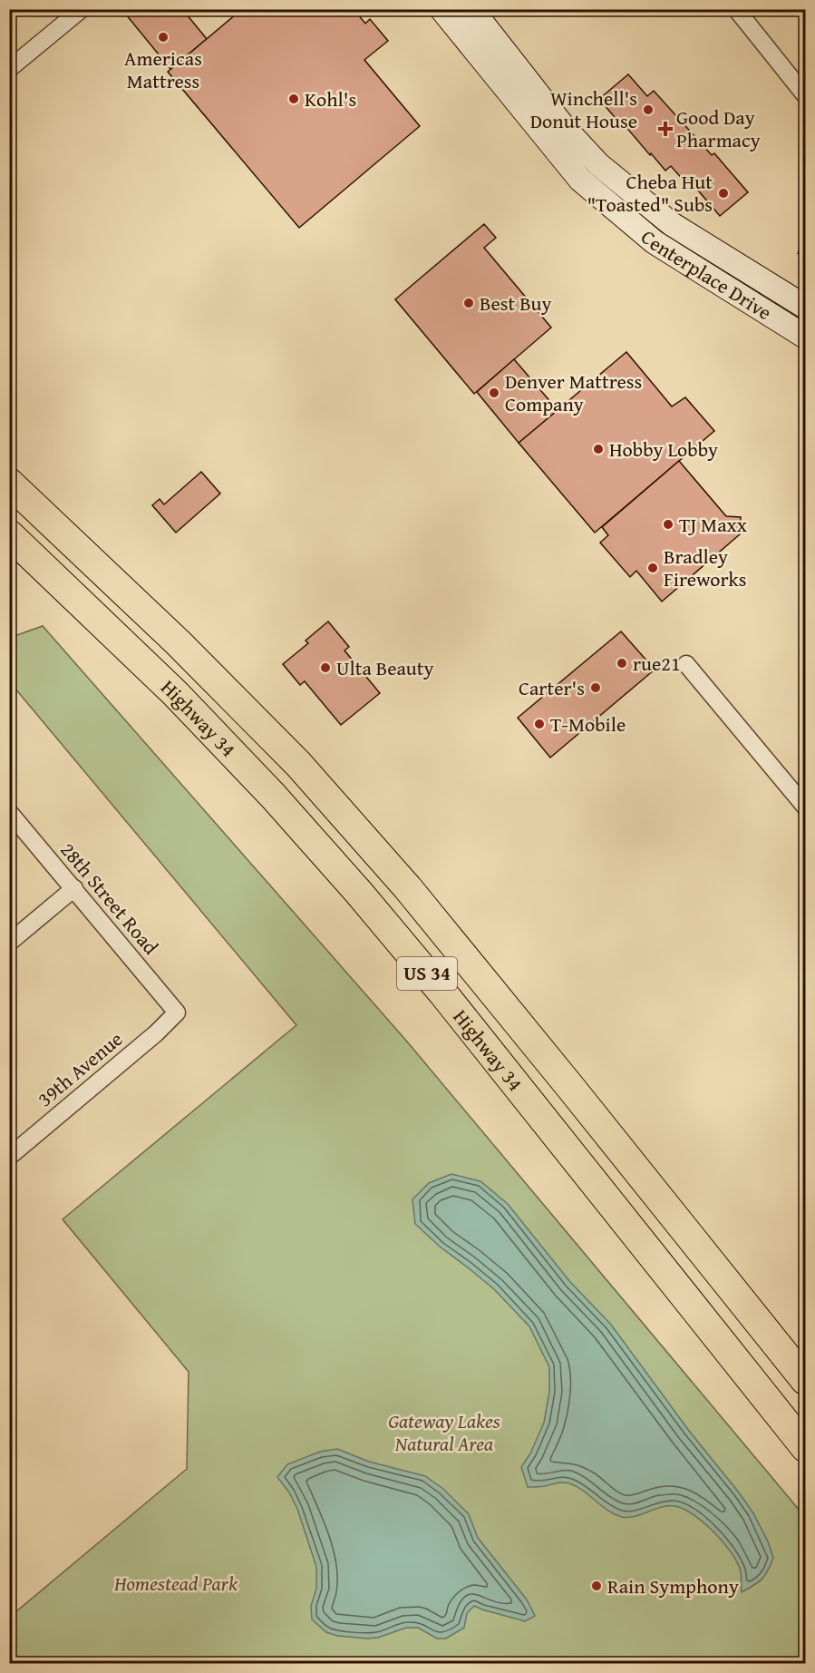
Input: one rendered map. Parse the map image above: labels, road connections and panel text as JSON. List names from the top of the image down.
{
  "streets": {
    "highway": ["Highway 34", "US 34"],
    "street": ["Centerplace Drive", "28th Street Road", "39th Avenue"]
  },
  "crossings": [
    ["28th Street Road", "39th Avenue"]
  ],
  "parks": ["Gateway Lakes Natural Area", "Homestead Park"],
  "places": {
    "other": [
      "Americas Mattress",
      "Kohl's",
      "Winchell's Donut House",
      "Cheba Hut \"Toasted\" Subs",
      "Best Buy",
      "Denver Mattress Company",
      "Hobby Lobby",
      "TJ Maxx",
      "Bradley Fireworks",
      "rue21",
      "Ulta Beauty",
      "Carter's",
      "T-Mobile",
      "Rain Symphony"
    ],
    "health": ["Good Day Pharmacy"]
  }
}
